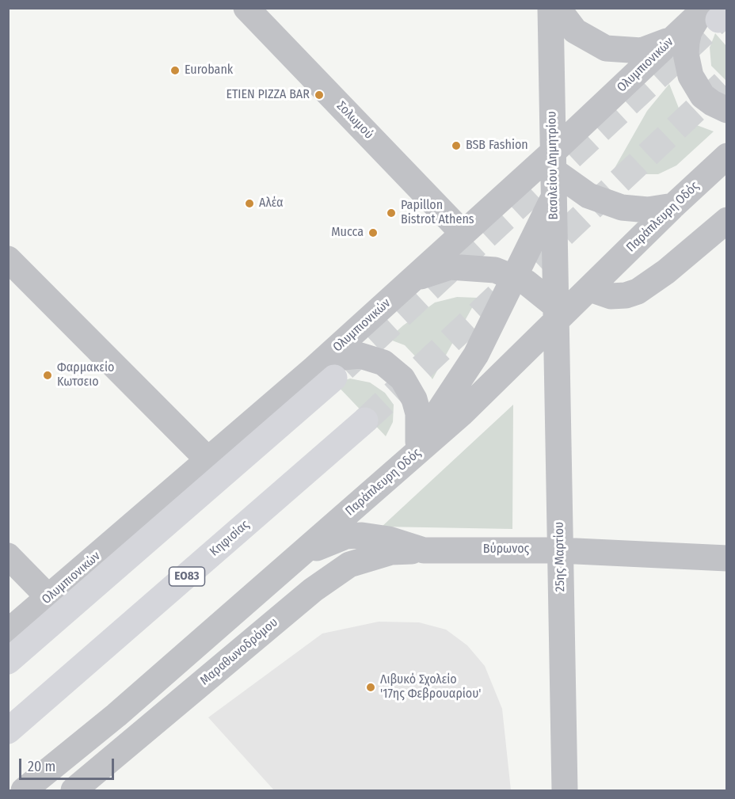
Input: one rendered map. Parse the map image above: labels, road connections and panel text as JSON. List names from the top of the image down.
{
  "streets": {
    "main road": ["Κηφισίας", "ΕΟ83"],
    "street": [
      "Ολυμπιονικών",
      "Σολωμού",
      "Βασιλείου Δημητρίου",
      "Παράπλευρη Οδός",
      "Βύρωνος",
      "25ης Μαρτίου",
      "Μαραθωνοδρόμου"
    ]
  },
  "crossings": [
    ["Ολυμπιονικών", "Σολωμού"],
    ["Ολυμπιονικών", "Βασιλείου Δημητρίου"],
    ["Βασιλείου Δημητρίου", "Παράπλευρη Οδός"],
    ["Βασιλείου Δημητρίου", "25ης Μαρτίου"],
    ["Παράπλευρη Οδός", "Βύρωνος"],
    ["Παράπλευρη Οδός", "25ης Μαρτίου"],
    ["Βύρωνος", "25ης Μαρτίου"],
    ["Βύρωνος", "Μαραθωνοδρόμου"]
  ],
  "places": [
    "Eurobank",
    "ETIEN PIZZA BAR",
    "BSB Fashion",
    "Αλέα",
    "Papillon Bistrot Athens",
    "Mucca",
    "Φαρμακείο Κωτσειο",
    "Λιβυκό Σχολείο '17ης Φεβρουαρίου'"
  ],
  "scale_bar": "20 m"
}
